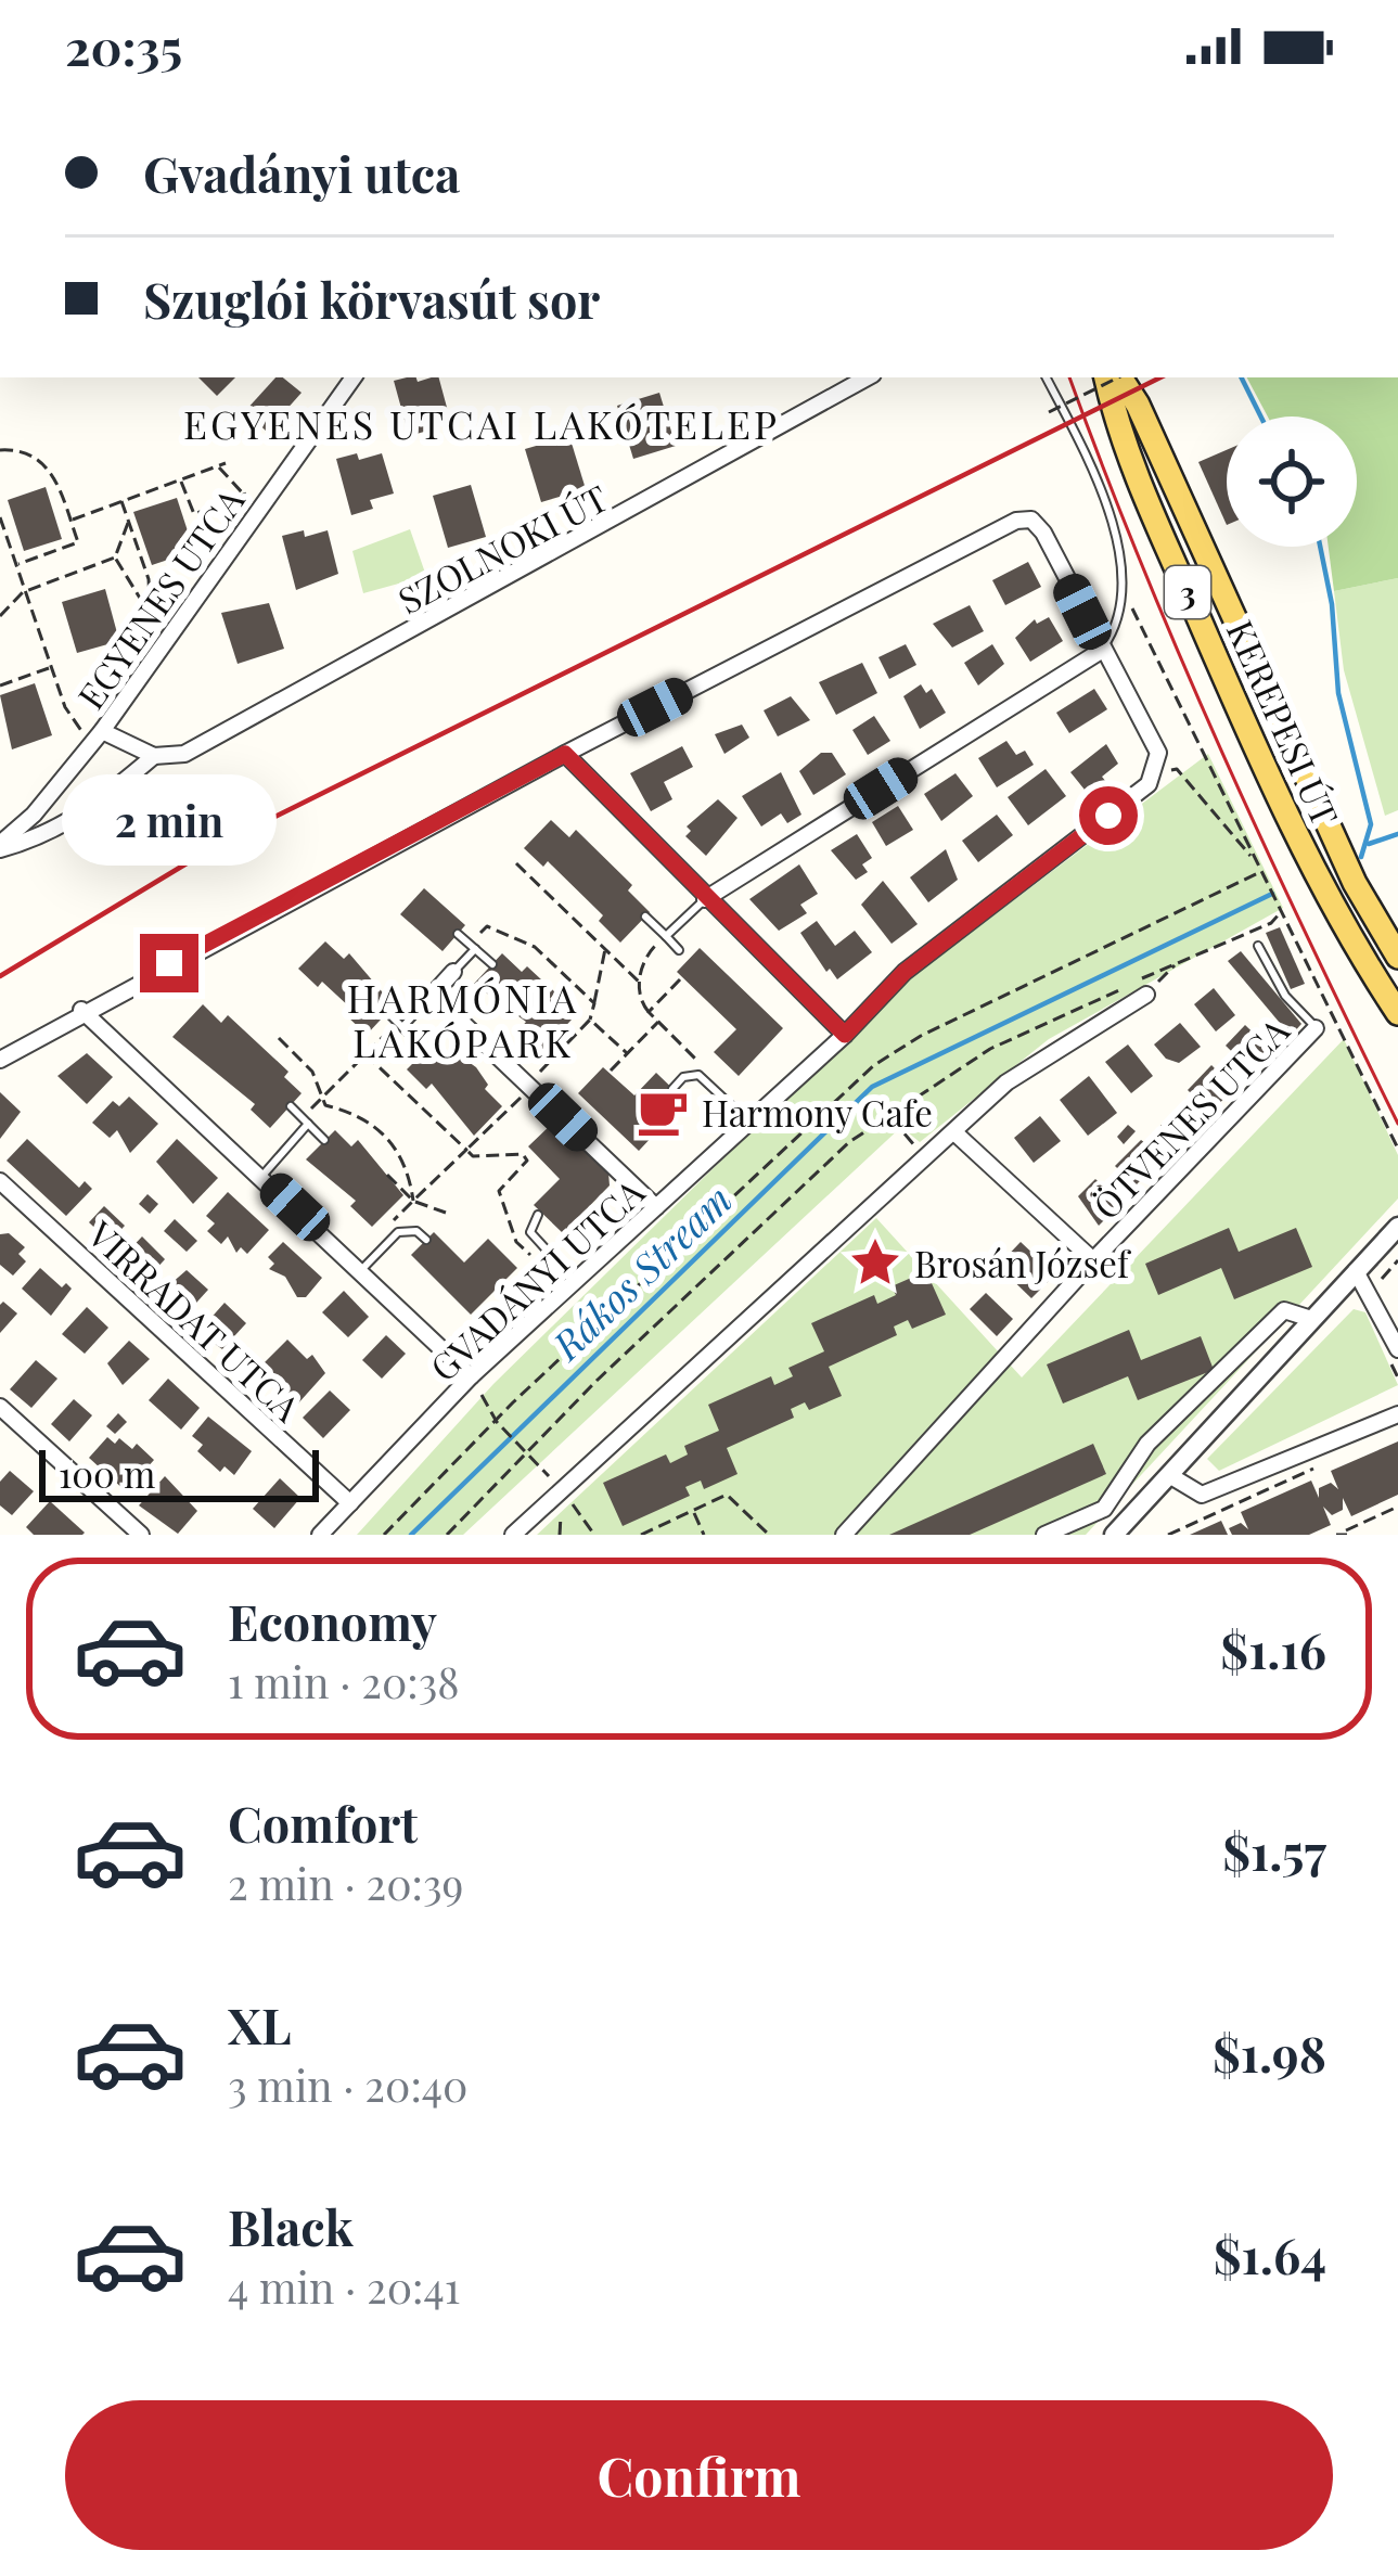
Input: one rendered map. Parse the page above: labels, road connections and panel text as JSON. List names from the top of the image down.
{
  "streets": {
    "main road": ["3", "KEREPESI ÚT"],
    "street": [
      "SZOLNOKI ÚT",
      "EGYENES UTCA",
      "ÖTVENES UTCA",
      "GVADÁNYI UTCA",
      "VIRRADAT UTCA"
    ]
  },
  "crossings": [
    ["SZOLNOKI ÚT", "EGYENES UTCA"],
    ["GVADÁNYI UTCA", "VIRRADAT UTCA"]
  ],
  "districts": ["EGYENES UTCAI LAKÓTELEP", "HARMÓNIA LAKÓPARK"],
  "water": ["Rákos Stream"],
  "places": {
    "cafe": ["Harmony Cafe"],
    "place": ["Brosán József"]
  },
  "scale_bar": "100 m",
  "page": {
    "status": "20:35",
    "banner": ["Gvadányi utca", "Szuglói körvasút sor"],
    "bubble": "2 min",
    "scale": "100 m",
    "list": [
      {
        "name": "Economy",
        "note": "1 min · 20:38",
        "value": "$1.16"
      },
      {
        "name": "Comfort",
        "note": "2 min · 20:39",
        "value": "$1.57"
      },
      {
        "name": "XL",
        "note": "3 min · 20:40",
        "value": "$1.98"
      },
      {
        "name": "Black",
        "note": "4 min · 20:41",
        "value": "$1.64"
      }
    ],
    "buttons": "Confirm"
  }
}
